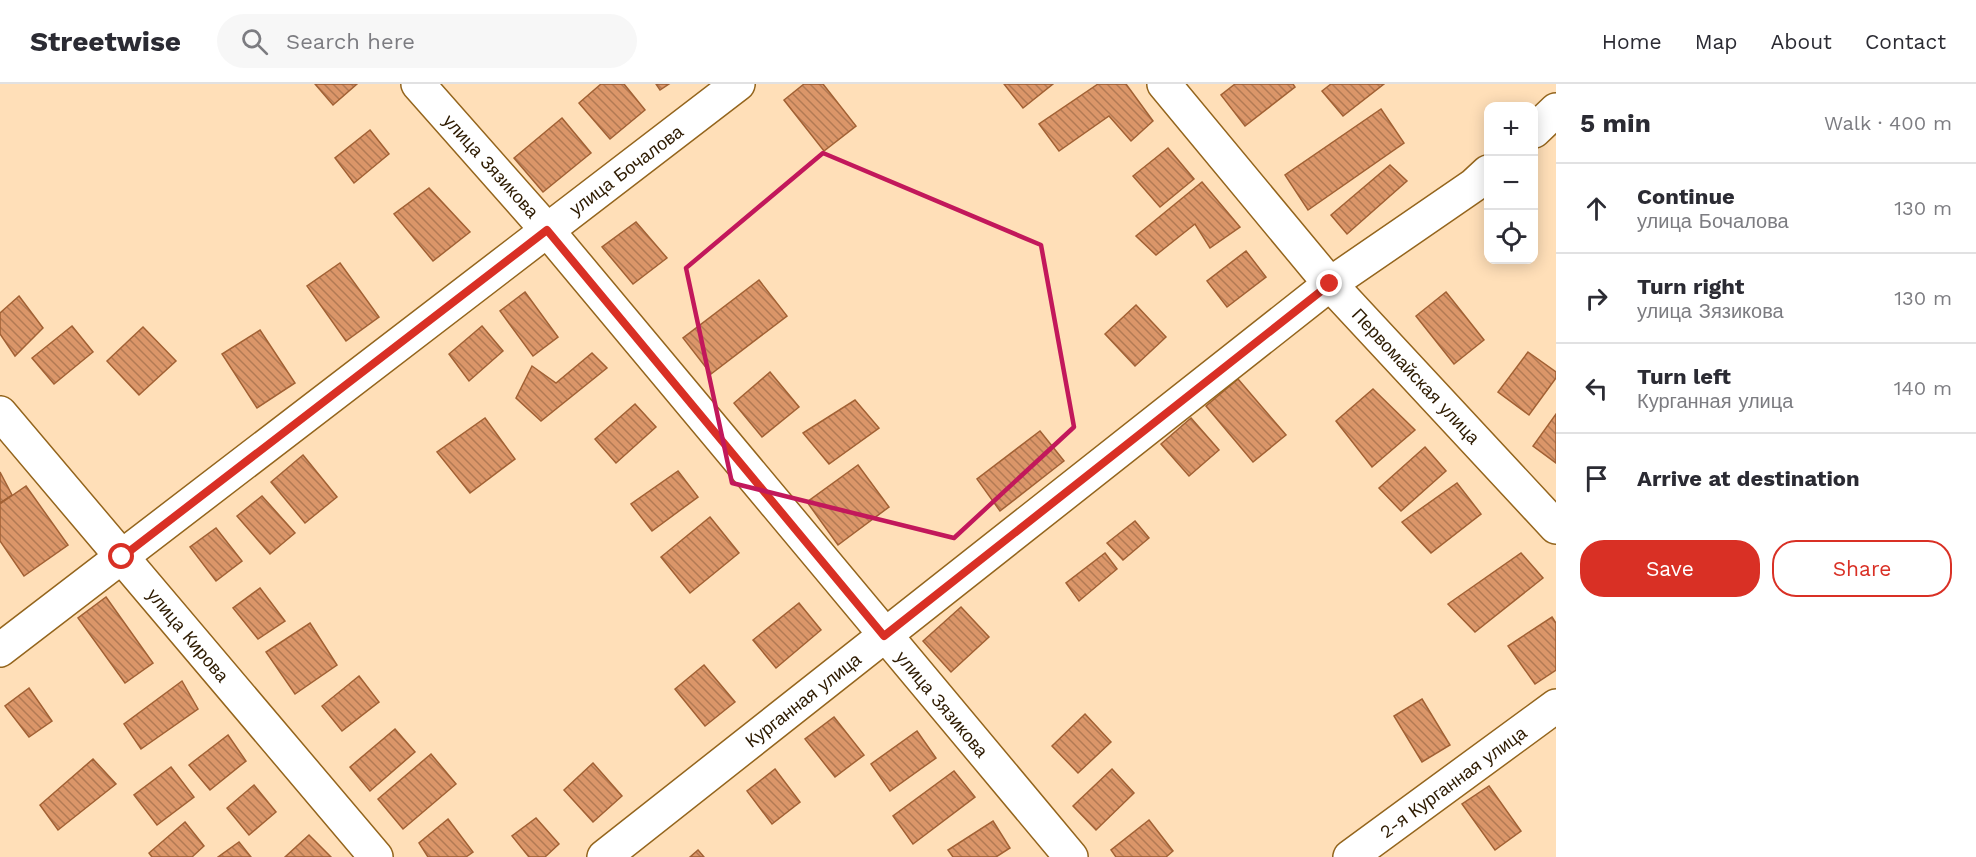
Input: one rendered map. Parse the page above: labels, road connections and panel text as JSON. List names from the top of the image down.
{
  "streets": {
    "street": [
      "улица Зязикова",
      "улица Бочалова",
      "Первомайская улица",
      "улица Кирова",
      "Курганная улица",
      "2-я Курганная улица"
    ]
  },
  "crossings": [
    ["улица Зязикова", "улица Бочалова"],
    ["улица Зязикова", "Курганная улица"],
    ["улица Бочалова", "улица Кирова"],
    ["Первомайская улица", "Курганная улица"]
  ],
  "page": {
    "header": "Streetwise",
    "search": "Search here",
    "nav": [
      "Home",
      "Map",
      "About",
      "Contact"
    ],
    "heading": ["5 min", "Walk · 400 m"],
    "map_buttons": ["+", "−"],
    "list": [
      ["Continue", "улица Бочалова", "130 m"],
      ["Turn right", "улица Зязикова", "130 m"],
      ["Turn left", "Курганная улица", "140 m"],
      "Arrive at destination"
    ],
    "buttons": ["Save", "Share"]
  }
}
